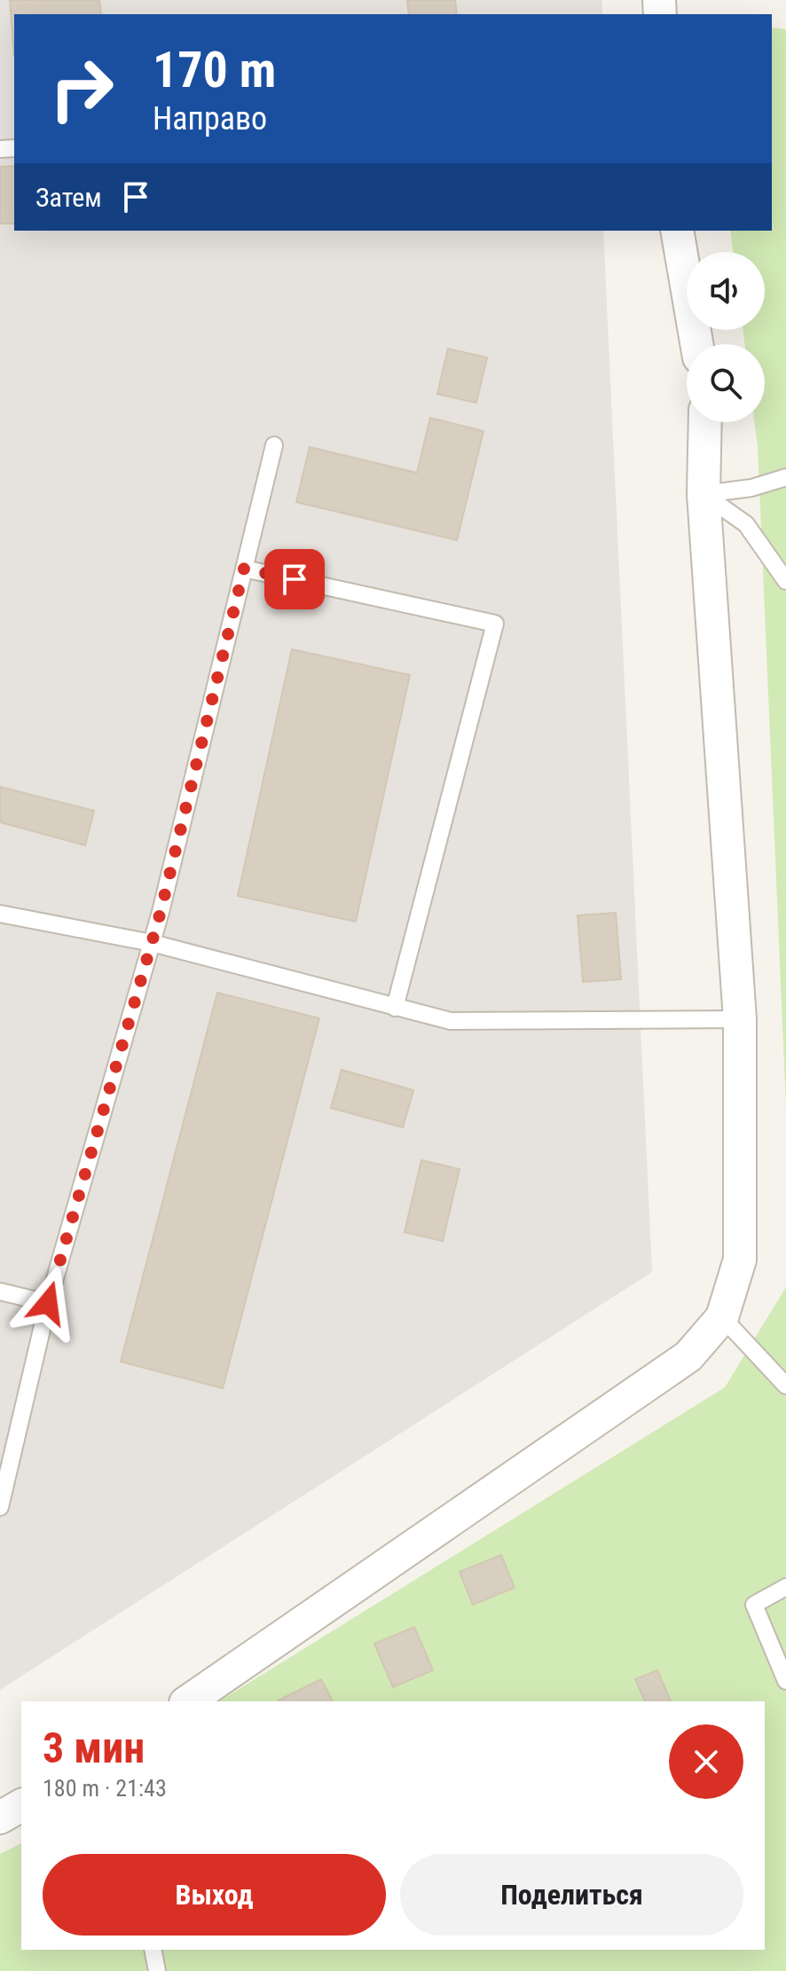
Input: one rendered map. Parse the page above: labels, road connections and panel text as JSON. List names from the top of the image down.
{
  "page": {
    "turn": ["170 m", "Направо"],
    "then": "Затем",
    "heading": ["3 мин", "180 m · 21:43"],
    "buttons": ["Выход", "Поделиться"]
  }
}
